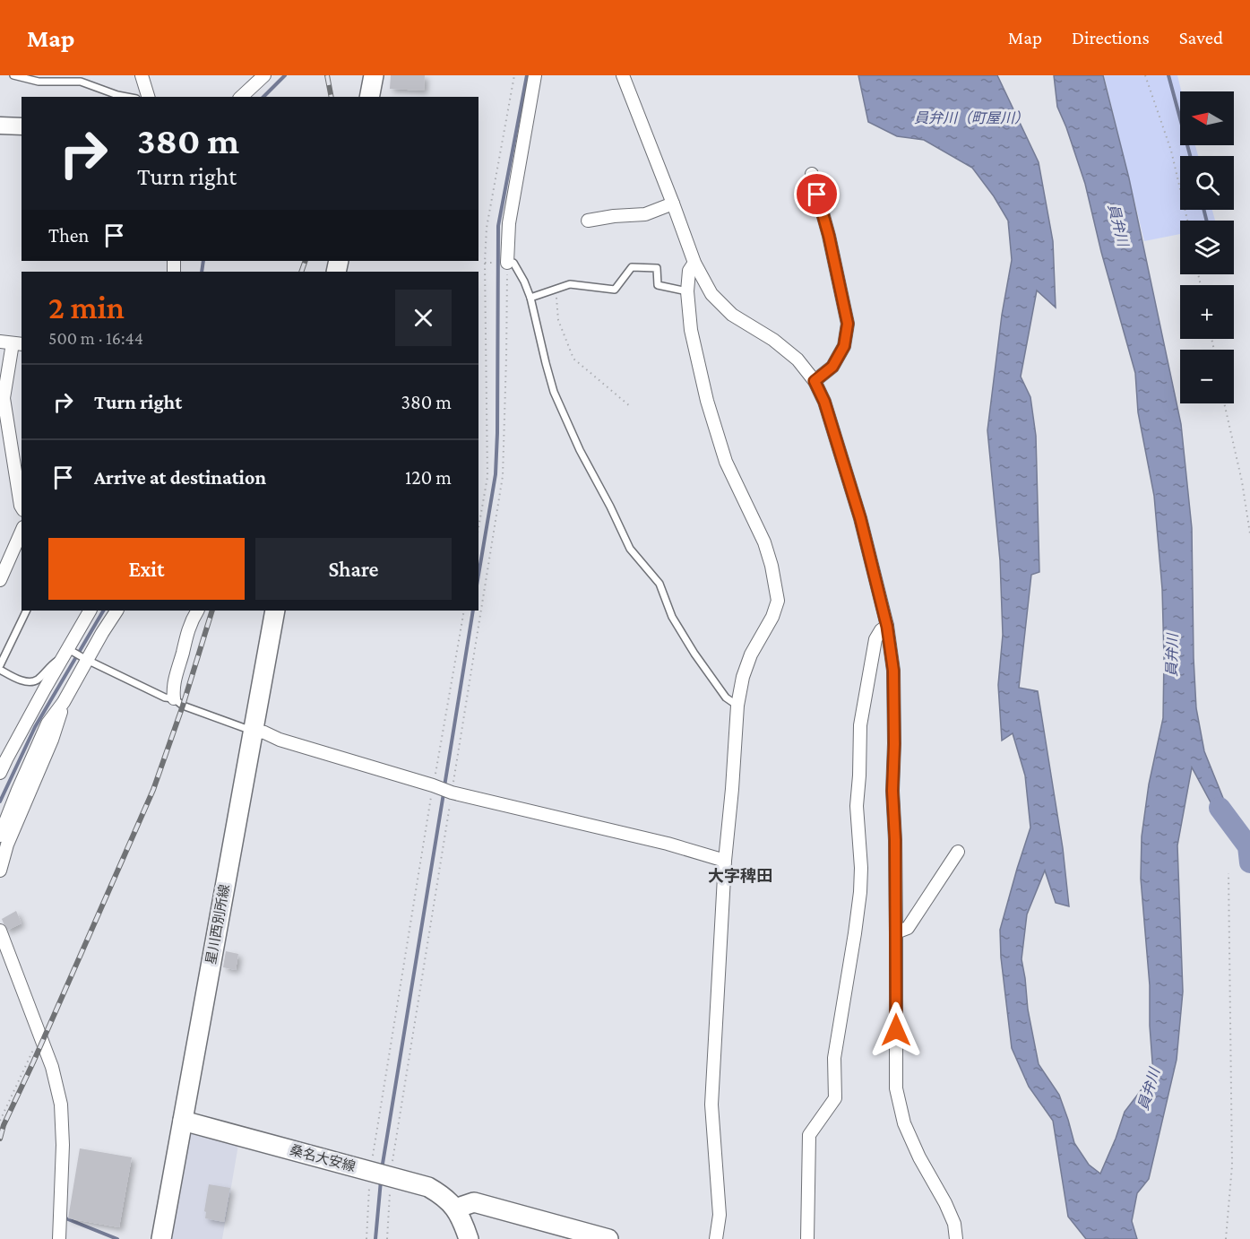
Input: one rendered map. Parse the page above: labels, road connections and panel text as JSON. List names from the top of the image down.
{
  "streets": {
    "main road": ["星川西別所線", "桑名大安線"]
  },
  "crossings": [
    ["星川西別所線", "桑名大安線"]
  ],
  "districts": ["大字稗田"],
  "water": ["員弁川（町屋川）", "員弁川"],
  "north": "left",
  "page": {
    "header": "Map",
    "nav": ["Map", "Directions", "Saved"],
    "map_buttons": ["+", "−"],
    "turn": ["380 m", "Turn right"],
    "then": "Then",
    "heading": ["2 min", "500 m · 16:44"],
    "list": [
      {
        "name": "Turn right",
        "value": "380 m"
      },
      {
        "name": "Arrive at destination",
        "value": "120 m"
      }
    ],
    "buttons": ["Exit", "Share"]
  }
}
